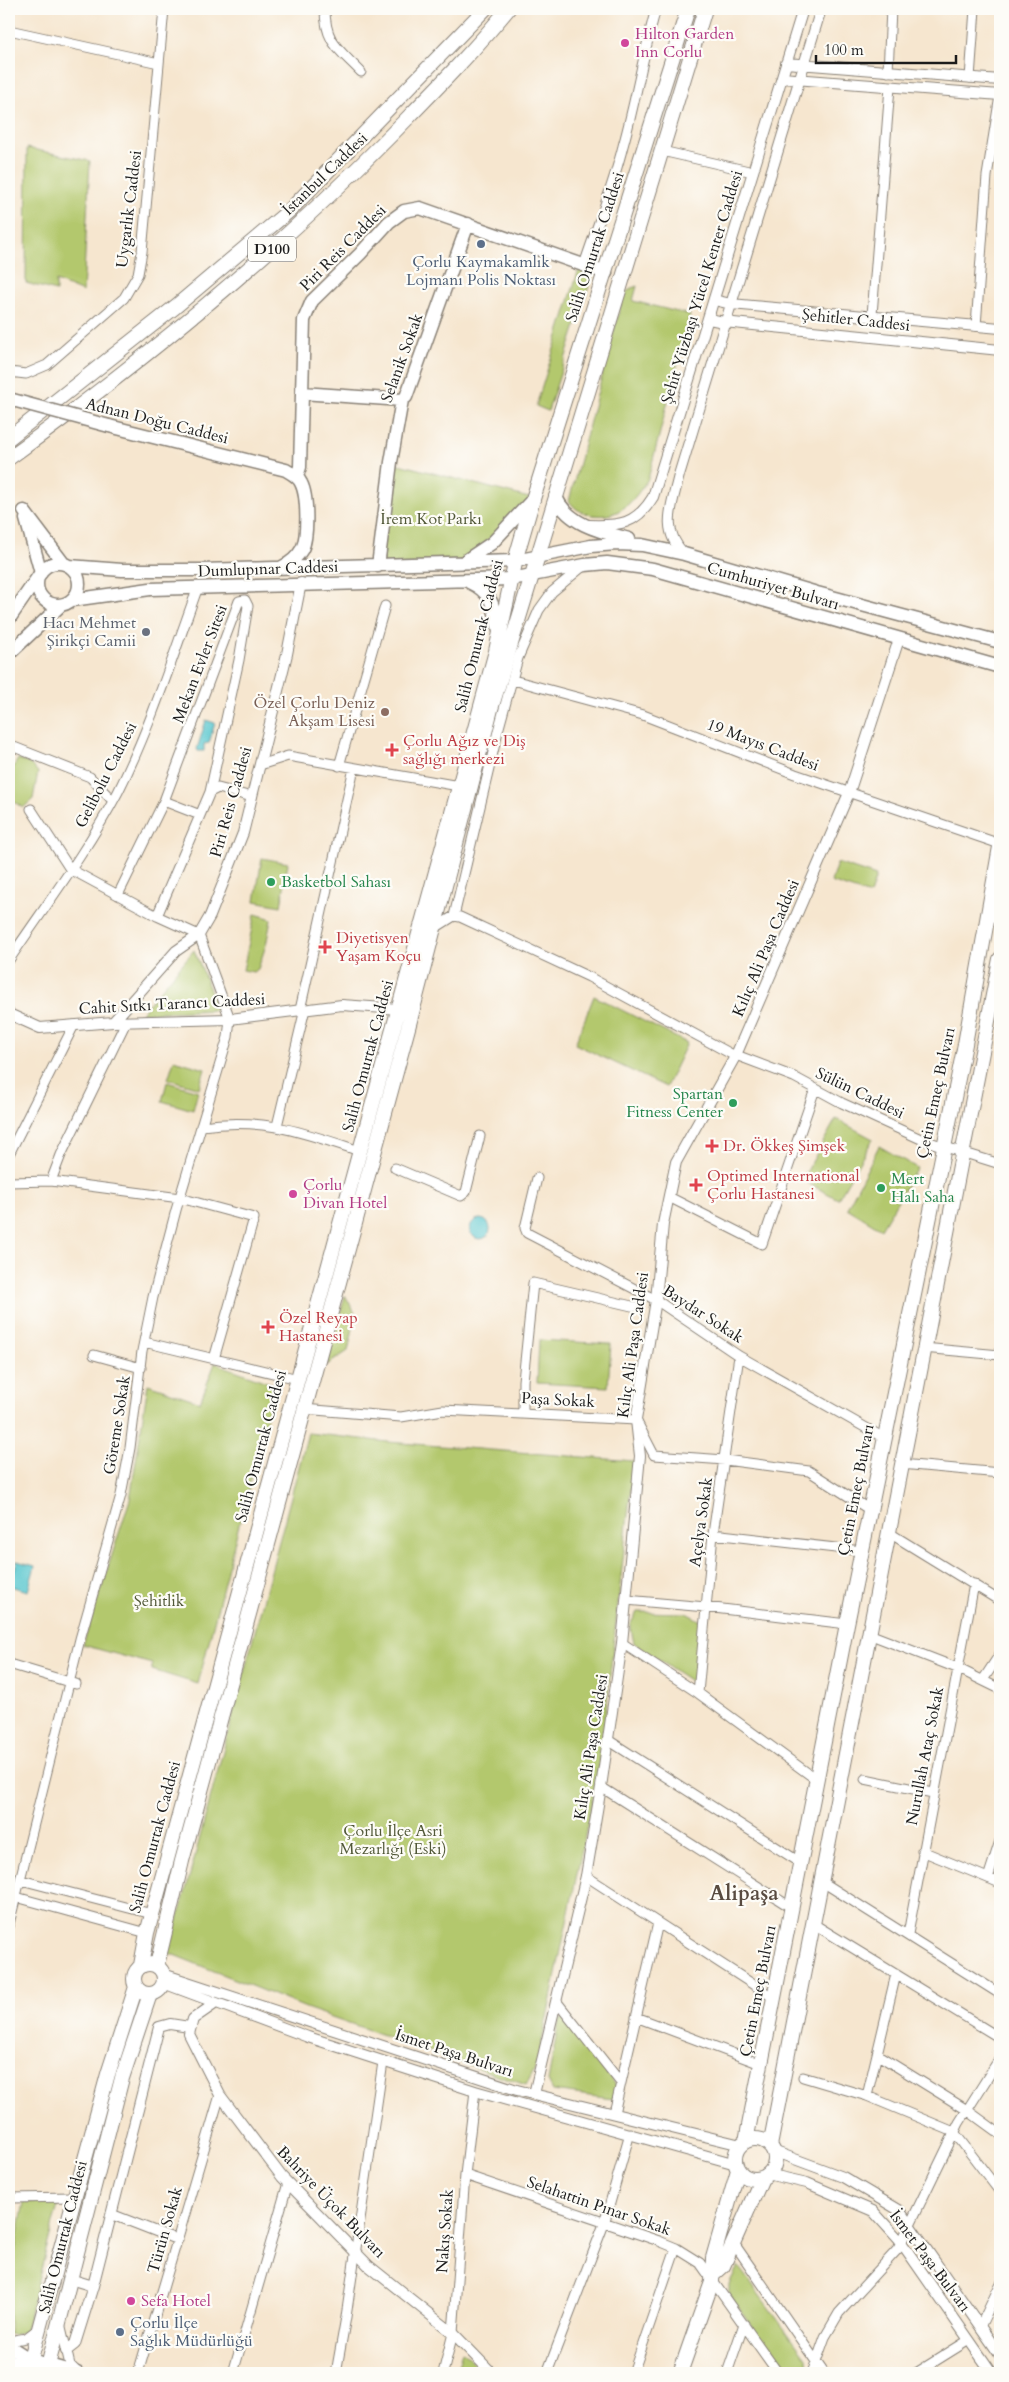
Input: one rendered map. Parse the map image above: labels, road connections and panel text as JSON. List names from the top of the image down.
{
  "streets": {
    "main road": [
      "İstanbul Caddesi",
      "Salih Omurtak Caddesi",
      "Piri Reis Caddesi",
      "D100",
      "Selanik Sokak",
      "Adnan Doğu Caddesi",
      "Dumlupınar Caddesi",
      "Cumhuriyet Bulvarı",
      "Çetin Emeç Bulvarı"
    ],
    "street": [
      "Uygarlık Caddesi",
      "Şehit Yüzbaşı Yücel Kenter Caddesi",
      "Şehitler Caddesi",
      "Mekan Evler Sitesi",
      "19 Mayıs Caddesi",
      "Gelibolu Caddesi",
      "Kılıç Ali Paşa Caddesi",
      "Cahit Sıtkı Tarancı Caddesi",
      "Sülün Caddesi",
      "Baydar Sokak",
      "Paşa Sokak",
      "Göreme Sokak",
      "Açelya Sokak",
      "Nurullah Ataç Sokak",
      "İsmet Paşa Bulvarı",
      "Bahriye Üçok Bulvarı",
      "Selahattin Pınar Sokak",
      "Türün Sokak",
      "Nakış Sokak"
    ]
  },
  "crossings": [
    ["Salih Omurtak Caddesi", "Piri Reis Caddesi"],
    ["Salih Omurtak Caddesi", "Dumlupınar Caddesi"],
    ["Salih Omurtak Caddesi", "Cumhuriyet Bulvarı"],
    ["Salih Omurtak Caddesi", "Cahit Sıtkı Tarancı Caddesi"],
    ["Salih Omurtak Caddesi", "Paşa Sokak"],
    ["Salih Omurtak Caddesi", "İsmet Paşa Bulvarı"],
    ["Piri Reis Caddesi", "Selanik Sokak"],
    ["Piri Reis Caddesi", "Adnan Doğu Caddesi"],
    ["Piri Reis Caddesi", "Dumlupınar Caddesi"],
    ["Piri Reis Caddesi", "Cahit Sıtkı Tarancı Caddesi"],
    ["Piri Reis Caddesi", "Göreme Sokak"],
    ["Şehit Yüzbaşı Yücel Kenter Caddesi", "Şehitler Caddesi"],
    ["Şehit Yüzbaşı Yücel Kenter Caddesi", "Cumhuriyet Bulvarı"],
    ["Selanik Sokak", "Dumlupınar Caddesi"],
    ["Dumlupınar Caddesi", "Gelibolu Caddesi"],
    ["Cumhuriyet Bulvarı", "Kılıç Ali Paşa Caddesi"],
    ["19 Mayıs Caddesi", "Kılıç Ali Paşa Caddesi"],
    ["19 Mayıs Caddesi", "Çetin Emeç Bulvarı"],
    ["Kılıç Ali Paşa Caddesi", "Sülün Caddesi"],
    ["Kılıç Ali Paşa Caddesi", "Baydar Sokak"],
    ["Kılıç Ali Paşa Caddesi", "Paşa Sokak"],
    ["Kılıç Ali Paşa Caddesi", "İsmet Paşa Bulvarı"],
    ["Cahit Sıtkı Tarancı Caddesi", "Göreme Sokak"],
    ["Sülün Caddesi", "Çetin Emeç Bulvarı"],
    ["Çetin Emeç Bulvarı", "Baydar Sokak"],
    ["Çetin Emeç Bulvarı", "İsmet Paşa Bulvarı"],
    ["Baydar Sokak", "Açelya Sokak"],
    ["İsmet Paşa Bulvarı", "Nakış Sokak"],
    ["Bahriye Üçok Bulvarı", "Türün Sokak"],
    ["Bahriye Üçok Bulvarı", "Nakış Sokak"],
    ["Selahattin Pınar Sokak", "Nakış Sokak"]
  ],
  "districts": ["Alipaşa"],
  "parks": ["İrem Kot Parkı", "Şehitlik", "Çorlu İlçe Asri Mezarlığı (Eski)"],
  "places": {
    "other": [
      "Hilton Garden Inn Corlu",
      "Çorlu Kaymakamlık Lojmanı Polis Noktası",
      "Hacı Mehmet Şirikçi Camii",
      "Özel Çorlu Deniz Akşam Lisesi",
      "Basketbol Sahası",
      "Spartan Fitness Center",
      "Mert Halı Saha",
      "Çorlu Divan Hotel",
      "Sefa Hotel",
      "Çorlu İlçe Sağlık Müdürlüğü"
    ],
    "health": [
      "Çorlu Ağız ve Diş sağlığı merkezi",
      "Diyetisyen Yaşam Koçu",
      "Dr. Ökkeş Şimşek",
      "Optimed International Çorlu Hastanesi",
      "Özel Reyap Hastanesi"
    ]
  },
  "scale_bar": "100 m"
}
